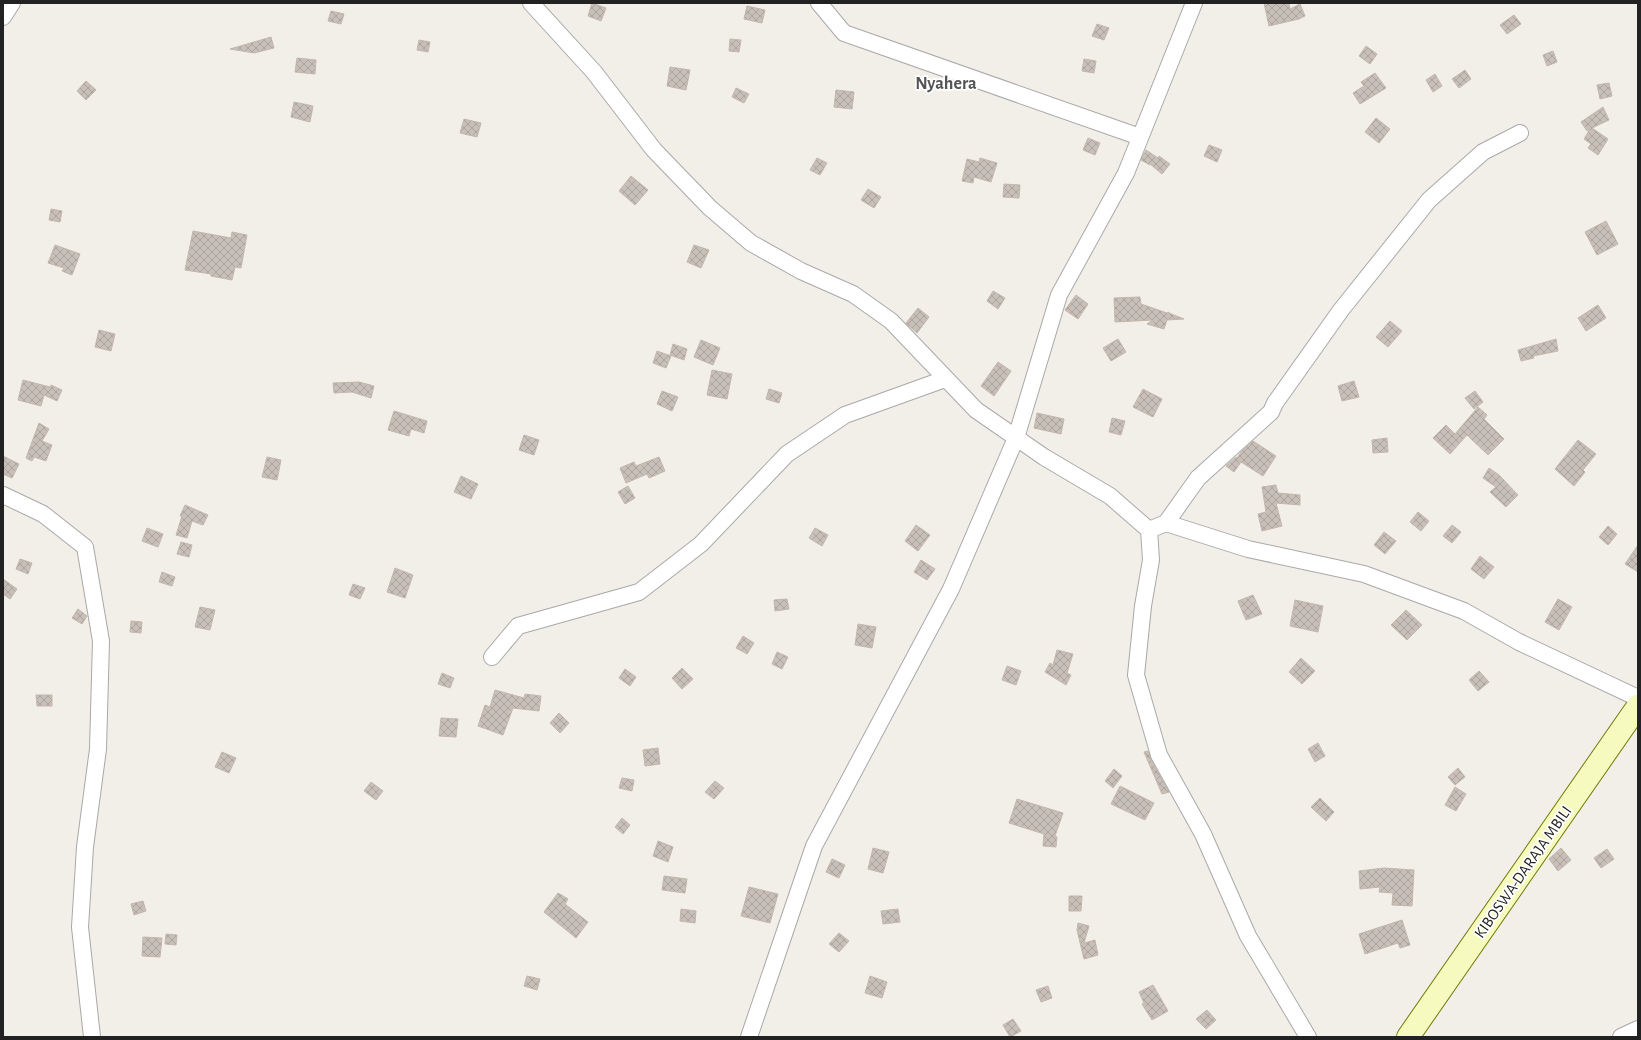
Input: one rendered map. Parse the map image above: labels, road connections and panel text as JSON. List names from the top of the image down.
{
  "streets": {
    "main road": ["KIBOSWA-DARAJA MBILI"]
  },
  "districts": ["Nyahera"]
}
